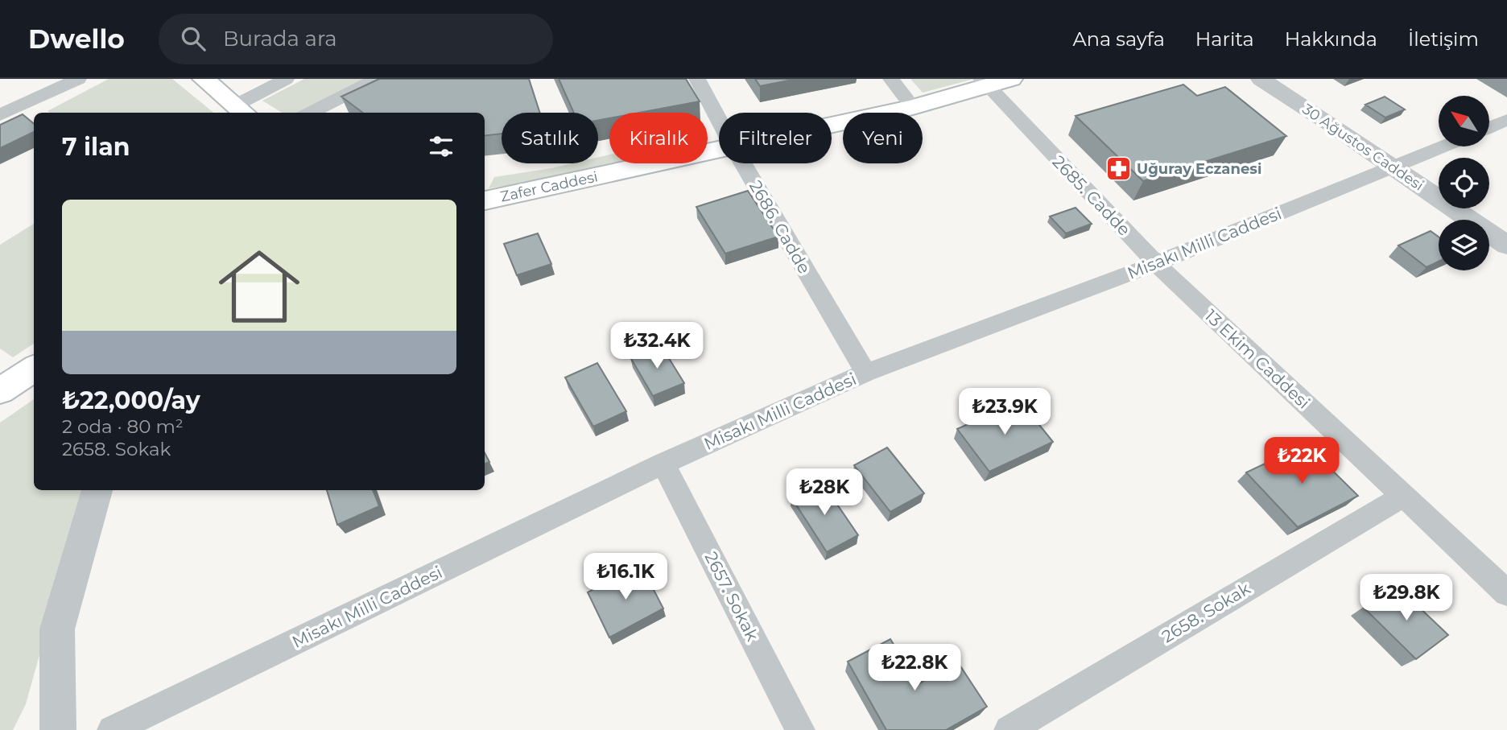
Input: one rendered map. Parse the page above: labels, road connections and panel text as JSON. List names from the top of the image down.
{
  "streets": {
    "main road": ["Zafer Caddesi"],
    "street": [
      "30 Ağustos Caddesi",
      "2685. Cadde",
      "2686. Cadde",
      "Misakı Milli Caddesi",
      "13 Ekim Caddesi",
      "2657. Sokak",
      "2658. Sokak"
    ]
  },
  "crossings": [
    ["30 Ağustos Caddesi", "Misakı Milli Caddesi"],
    ["Zafer Caddesi", "2685. Cadde"],
    ["2685. Cadde", "Misakı Milli Caddesi"],
    ["2685. Cadde", "13 Ekim Caddesi"],
    ["2686. Cadde", "Misakı Milli Caddesi"],
    ["Misakı Milli Caddesi", "13 Ekim Caddesi"],
    ["Misakı Milli Caddesi", "2657. Sokak"],
    ["13 Ekim Caddesi", "2658. Sokak"]
  ],
  "places": {
    "pharmacy": ["Uğuray Eczanesi"]
  },
  "north": "top left",
  "page": {
    "header": "Dwello",
    "search": "Burada ara",
    "nav": [
      "Ana sayfa",
      "Harita",
      "Hakkında",
      "İletişim"
    ],
    "chip": [
      "Satılık",
      "Kiralık",
      "Filtreler",
      "Yeni"
    ],
    "heading": "7 ilan",
    "list": [
      {
        "name": "₺22,000/ay",
        "note": "2 oda · 80 m² · 2658. Sokak"
      }
    ],
    "price": [
      "₺32.4K",
      "₺23.9K",
      "₺22K",
      "₺28K",
      "₺16.1K",
      "₺29.8K",
      "₺22.8K"
    ]
  }
}
